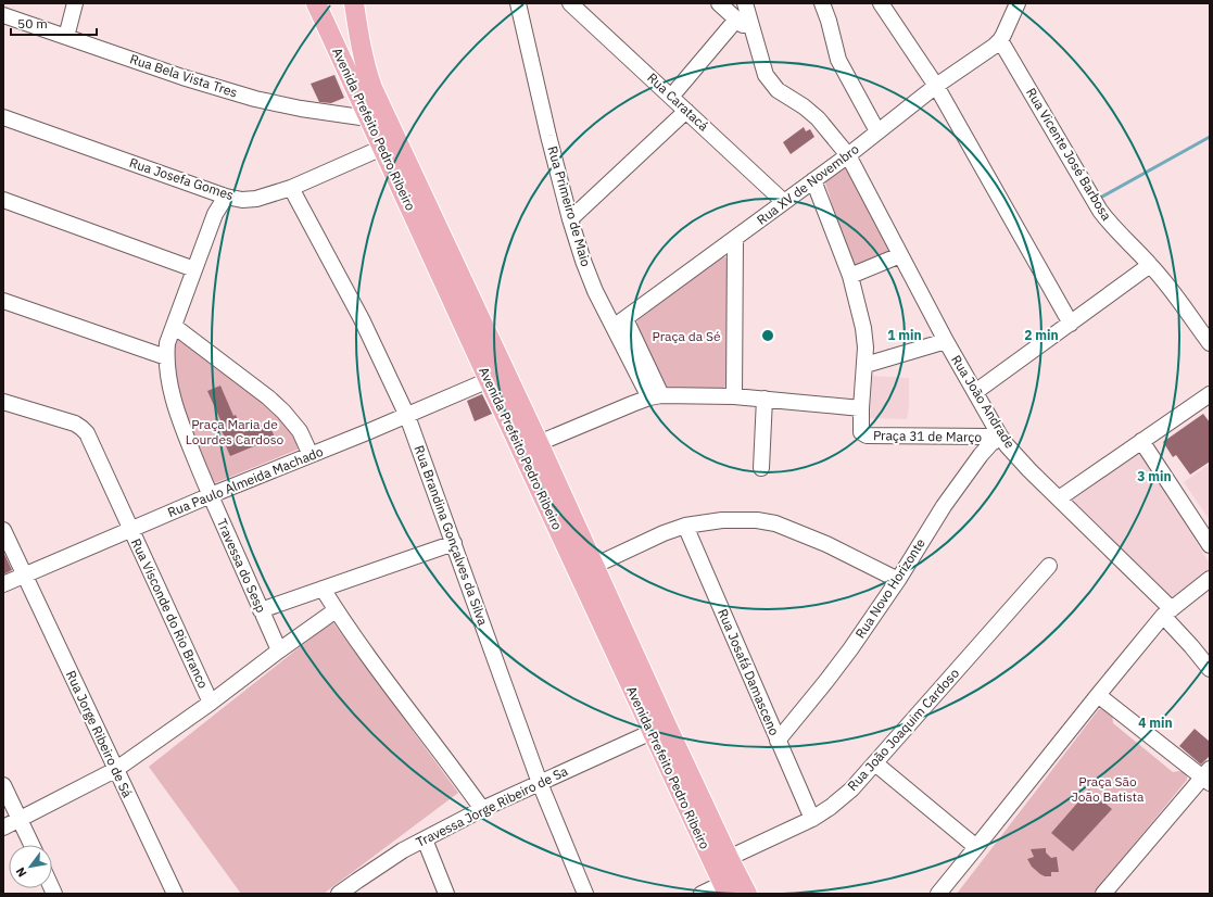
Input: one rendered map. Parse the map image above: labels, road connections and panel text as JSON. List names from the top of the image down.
{
  "streets": {
    "main road": ["Avenida Prefeito Pedro Ribeiro"],
    "street": [
      "Rua Bela Vista Tres",
      "Rua Caratacá",
      "Rua Vicente José Barbosa",
      "Rua Josefa Gomes",
      "Rua XV de Novembro",
      "Rua Primeiro de Maio",
      "Rua João Andrade",
      "Praça 31 de Março",
      "Rua Paulo Almeida Machado",
      "Rua Brandina Gonçalves da Silva",
      "Travessa do Sesp",
      "Rua Novo Horizonte",
      "Rua Visconde do Rio Branco",
      "Rua Josafá Damasceno",
      "Rua João Joaquim Cardoso",
      "Rua Jorge Ribeiro de Sá",
      "Travessa Jorge Ribeiro de Sa"
    ]
  },
  "crossings": [
    ["Rua Bela Vista Tres", "Avenida Prefeito Pedro Ribeiro"],
    ["Rua Caratacá", "Rua XV de Novembro"],
    ["Avenida Prefeito Pedro Ribeiro", "Rua Josefa Gomes"],
    ["Avenida Prefeito Pedro Ribeiro", "Rua Paulo Almeida Machado"],
    ["Avenida Prefeito Pedro Ribeiro", "Rua João Joaquim Cardoso"],
    ["Avenida Prefeito Pedro Ribeiro", "Travessa Jorge Ribeiro de Sa"],
    ["Rua Vicente José Barbosa", "Rua XV de Novembro"],
    ["Rua Josefa Gomes", "Rua Brandina Gonçalves da Silva"],
    ["Rua Josefa Gomes", "Travessa do Sesp"],
    ["Rua XV de Novembro", "Rua Primeiro de Maio"],
    ["Rua XV de Novembro", "Rua João Andrade"],
    ["Rua XV de Novembro", "Praça 31 de Março"],
    ["Rua João Andrade", "Praça 31 de Março"],
    ["Rua João Andrade", "Rua Novo Horizonte"],
    ["Praça 31 de Março", "Rua Novo Horizonte"],
    ["Rua Paulo Almeida Machado", "Rua Brandina Gonçalves da Silva"],
    ["Rua Paulo Almeida Machado", "Travessa do Sesp"],
    ["Rua Paulo Almeida Machado", "Rua Visconde do Rio Branco"],
    ["Rua Paulo Almeida Machado", "Rua Jorge Ribeiro de Sá"],
    ["Rua Brandina Gonçalves da Silva", "Travessa Jorge Ribeiro de Sa"],
    ["Rua Novo Horizonte", "Rua Josafá Damasceno"],
    ["Rua Visconde do Rio Branco", "Rua Jorge Ribeiro de Sá"],
    ["Rua Josafá Damasceno", "Rua João Joaquim Cardoso"]
  ],
  "parks": ["Praça da Sé", "Praça Maria de Lourdes Cardoso", "Praça São João Batista"],
  "scale_bar": "50 m",
  "north": "bottom left",
  "rings": [
    "1 min",
    "2 min",
    "3 min",
    "4 min"
  ]
}
